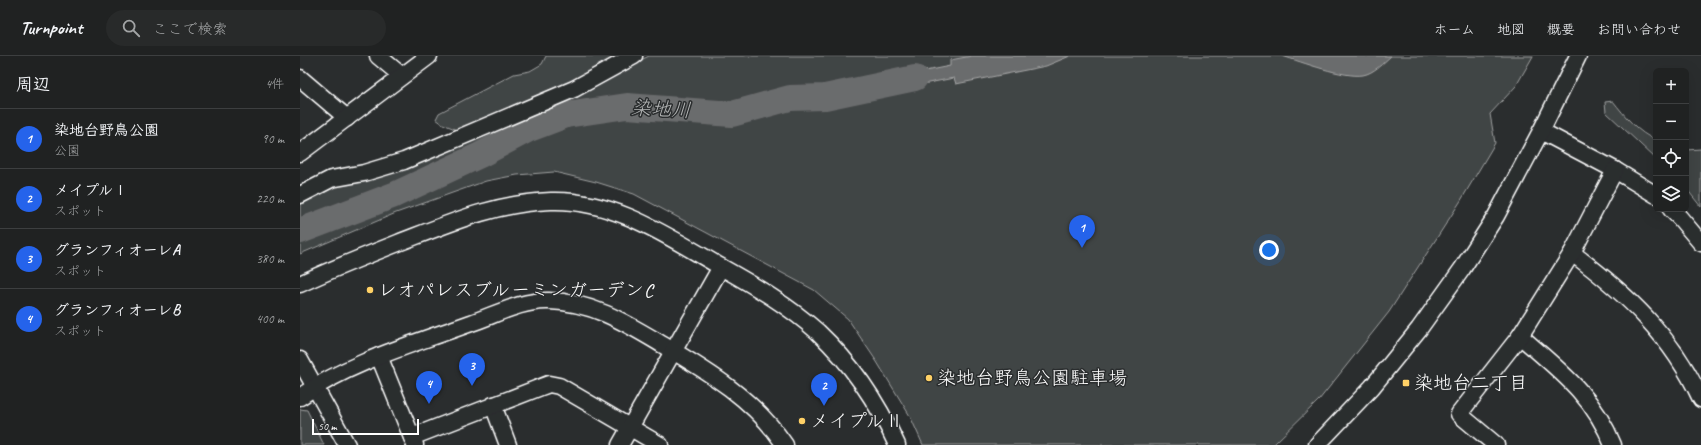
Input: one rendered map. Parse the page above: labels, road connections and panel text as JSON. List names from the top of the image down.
{
  "water": ["染地川"],
  "places": {
    "other": ["レオパレスブルーミンガーデンC", "染地台野鳥公園駐車場", "メイプルⅡ"],
    "transit": ["染地台二丁目"]
  },
  "scale_bar": "50 m",
  "page": {
    "header": "Turnpoint",
    "search": "ここで検索",
    "nav": [
      "ホーム",
      "地図",
      "概要",
      "お問い合わせ"
    ],
    "heading": ["周辺", "4件"],
    "map_buttons": ["+", "−"],
    "list": [
      {
        "mark": "1",
        "name": "染地台野鳥公園",
        "note": "公園",
        "value": "90 m"
      },
      {
        "mark": "2",
        "name": "メイプルⅠ",
        "note": "スポット",
        "value": "220 m"
      },
      {
        "mark": "3",
        "name": "グランフィオーレA",
        "note": "スポット",
        "value": "380 m"
      },
      {
        "mark": "4",
        "name": "グランフィオーレB",
        "note": "スポット",
        "value": "400 m"
      }
    ],
    "pins": [
      "1",
      "3",
      "4",
      "2"
    ],
    "scale": "50 m"
  }
}
